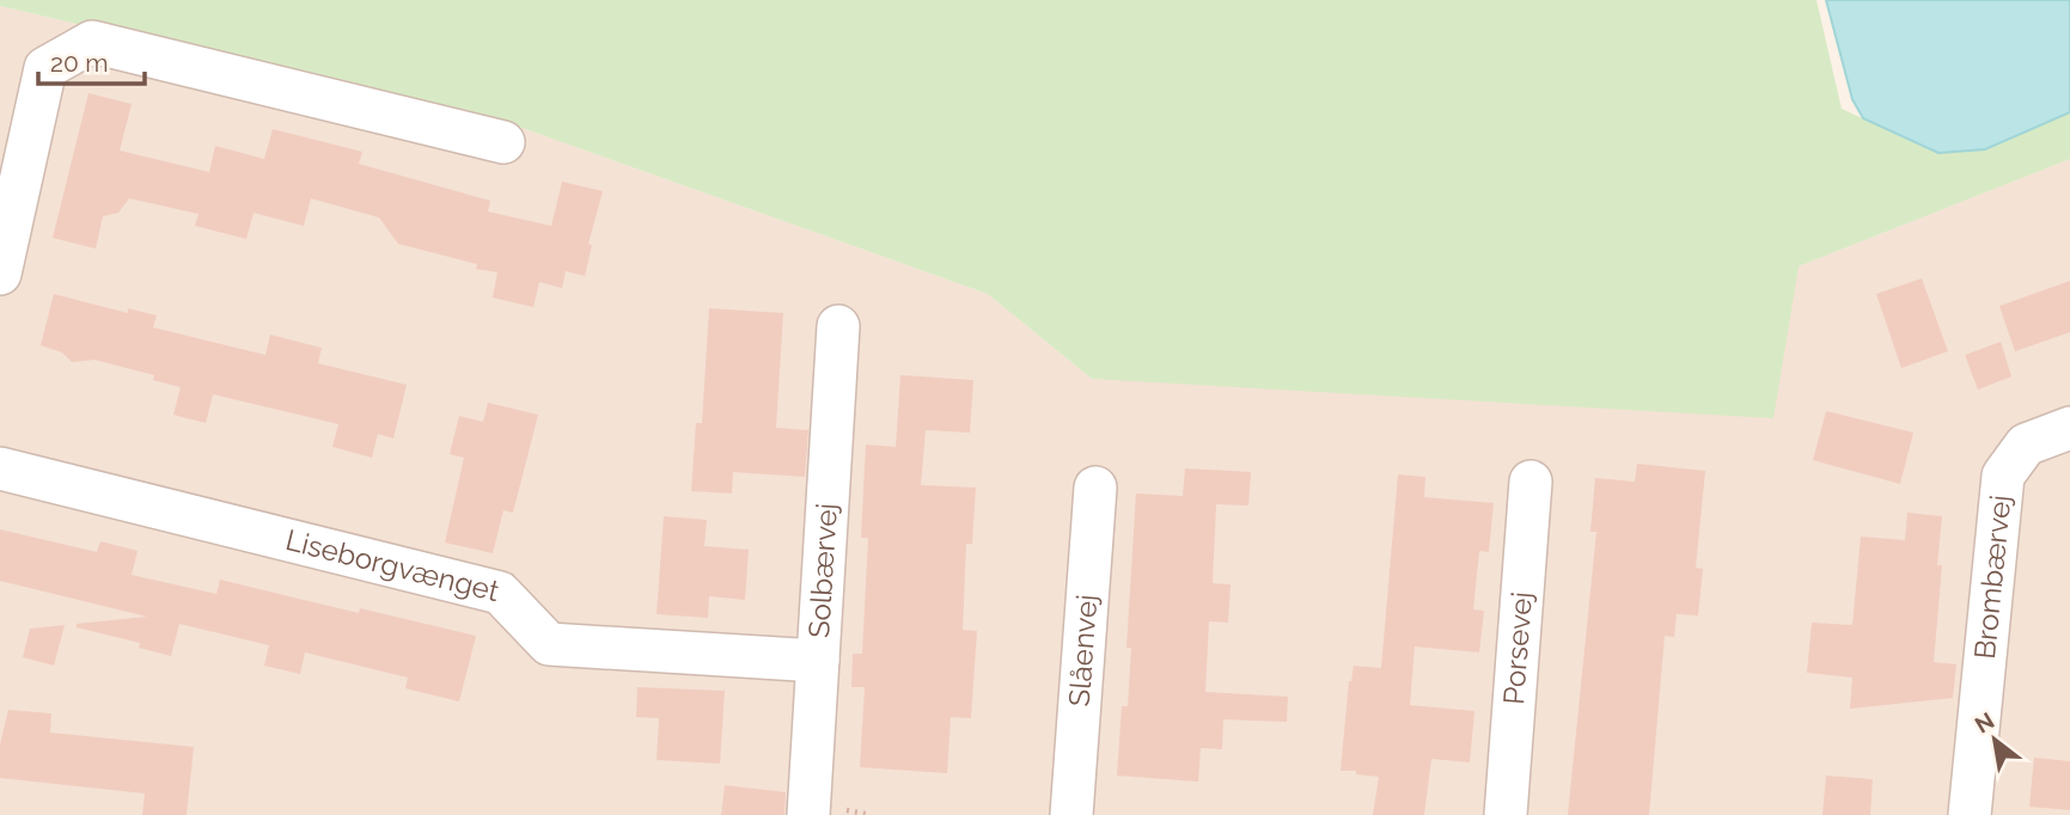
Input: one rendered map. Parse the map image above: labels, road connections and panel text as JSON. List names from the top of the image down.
{
  "streets": {
    "street": [
      "Liseborgvænget",
      "Solbærvej",
      "Brombærvej",
      "Porsevej",
      "Slåenvej"
    ]
  },
  "crossings": [
    ["Liseborgvænget", "Solbærvej"]
  ],
  "scale_bar": "20 m",
  "north": "top left"
}
